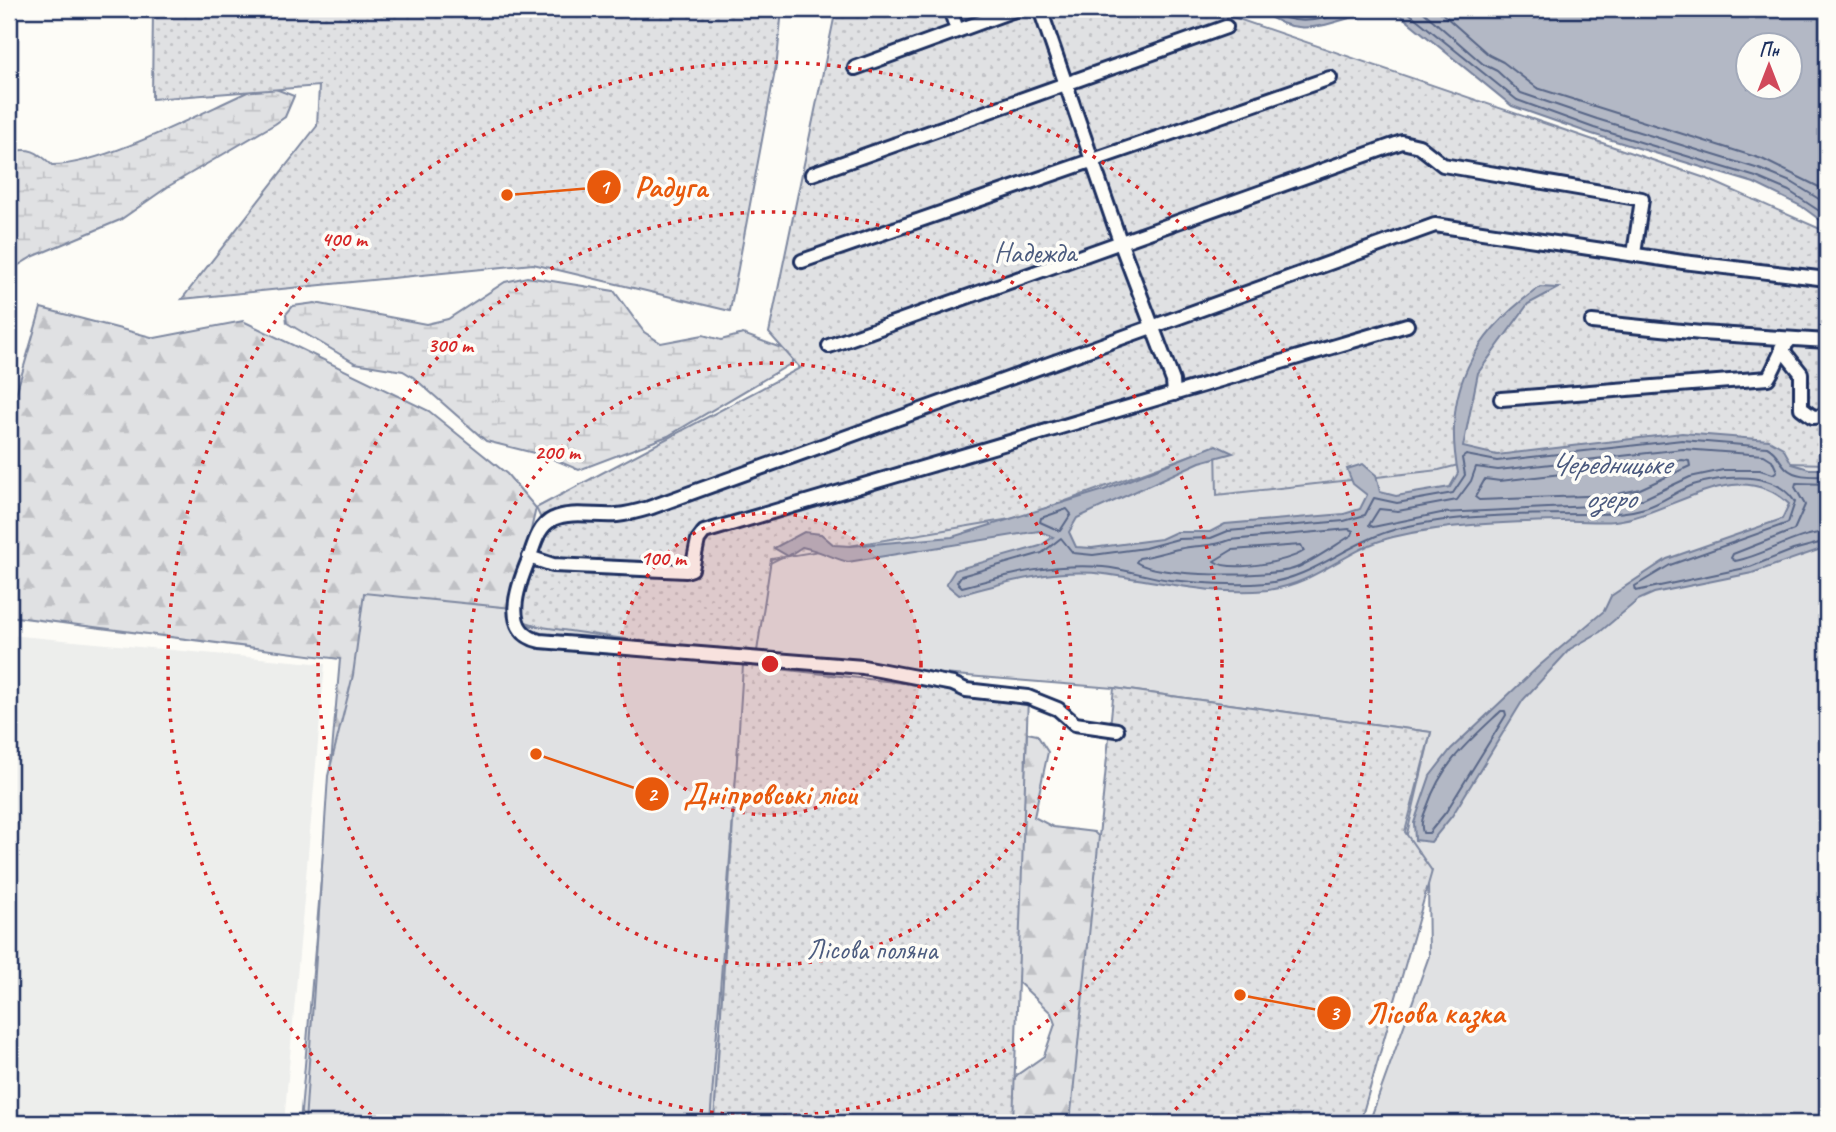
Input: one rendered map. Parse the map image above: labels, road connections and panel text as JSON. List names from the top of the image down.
{
  "water": ["Чередницьке озеро"],
  "parks": ["Надежда", "Лісова поляна"],
  "places": ["Радуга", "Дніпровські ліси", "Лісова казка"],
  "north": "top",
  "rings": [
    "400 m",
    "300 m",
    "200 m",
    "100 m"
  ]
}
